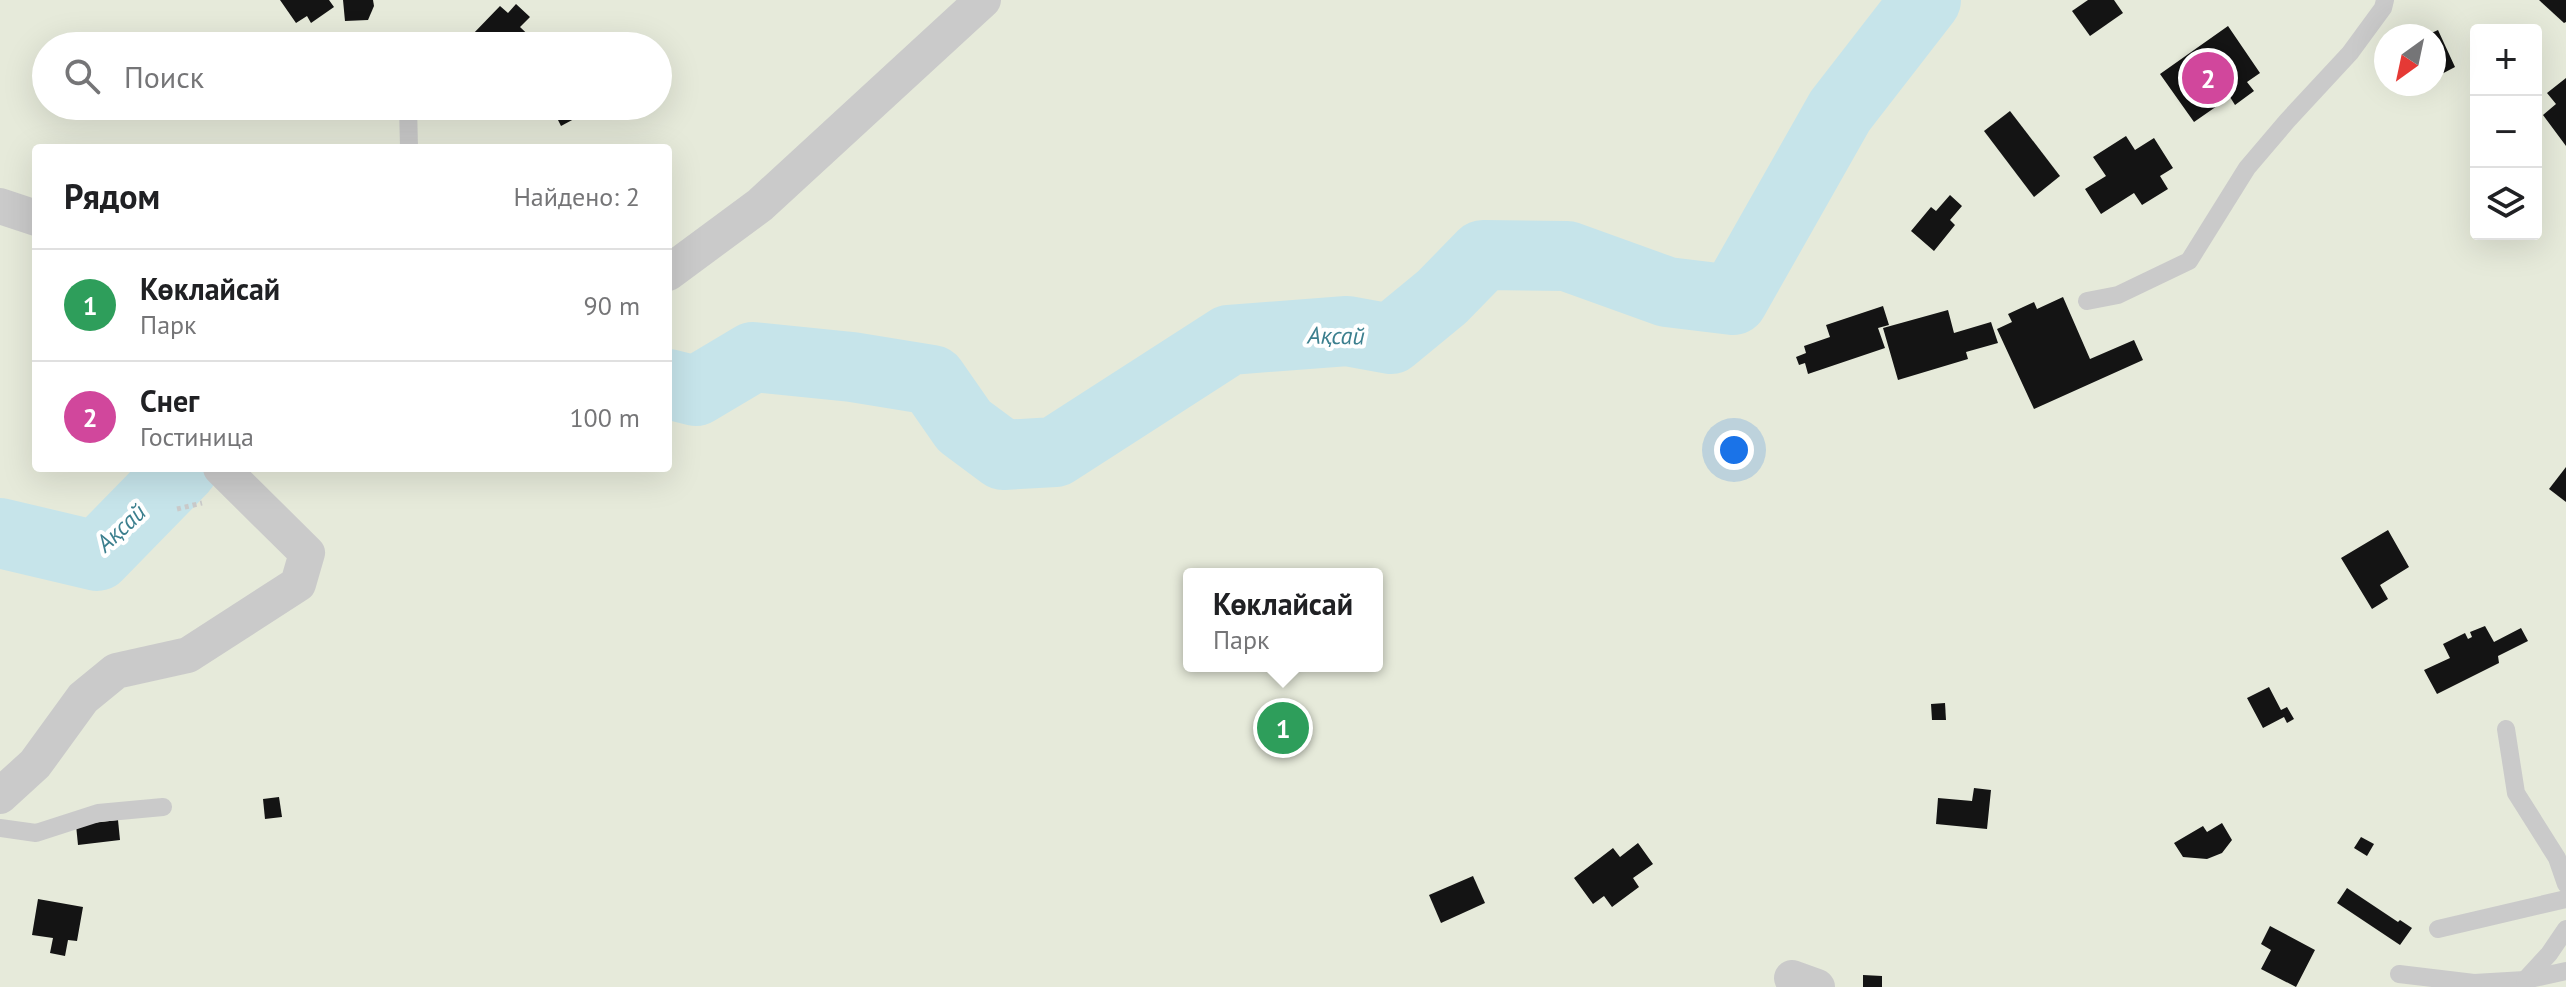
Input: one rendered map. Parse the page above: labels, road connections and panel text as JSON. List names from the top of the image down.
{
  "water": ["Ақсай"],
  "north": "bottom left",
  "page": {
    "map_buttons": ["+", "−"],
    "search": "Поиск",
    "pins": ["2", "1"],
    "heading": ["Рядом", "Найдено: 2"],
    "list": [
      {
        "mark": "1",
        "name": "Көклайсай",
        "note": "Парк",
        "value": "90 m"
      },
      {
        "mark": "2",
        "name": "Снег",
        "note": "Гостиница",
        "value": "100 m"
      }
    ],
    "popup": ["Көклайсай", "Парк"]
  }
}
